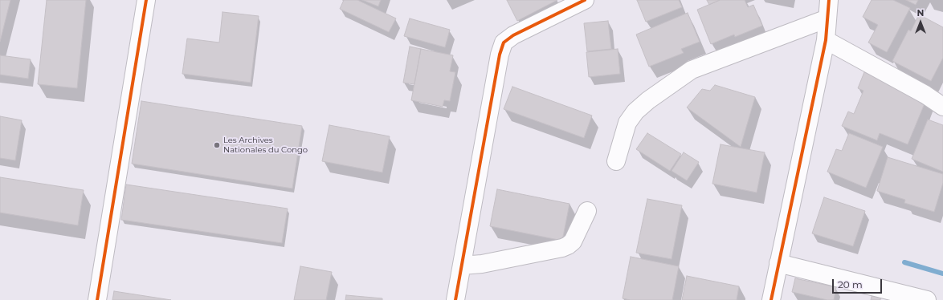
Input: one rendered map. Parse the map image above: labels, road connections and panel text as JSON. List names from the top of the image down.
{
  "places": ["Les Archives Nationales du Congo"],
  "scale_bar": "20 m",
  "north": "top"
}
